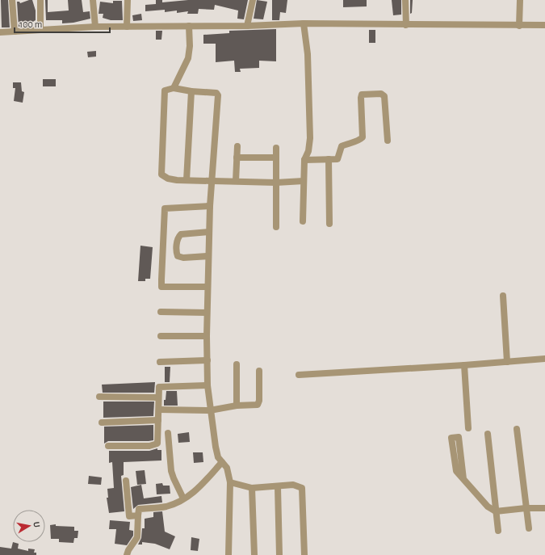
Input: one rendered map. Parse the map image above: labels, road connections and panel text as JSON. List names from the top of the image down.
{
  "scale_bar": "100 m",
  "north": "right"
}
